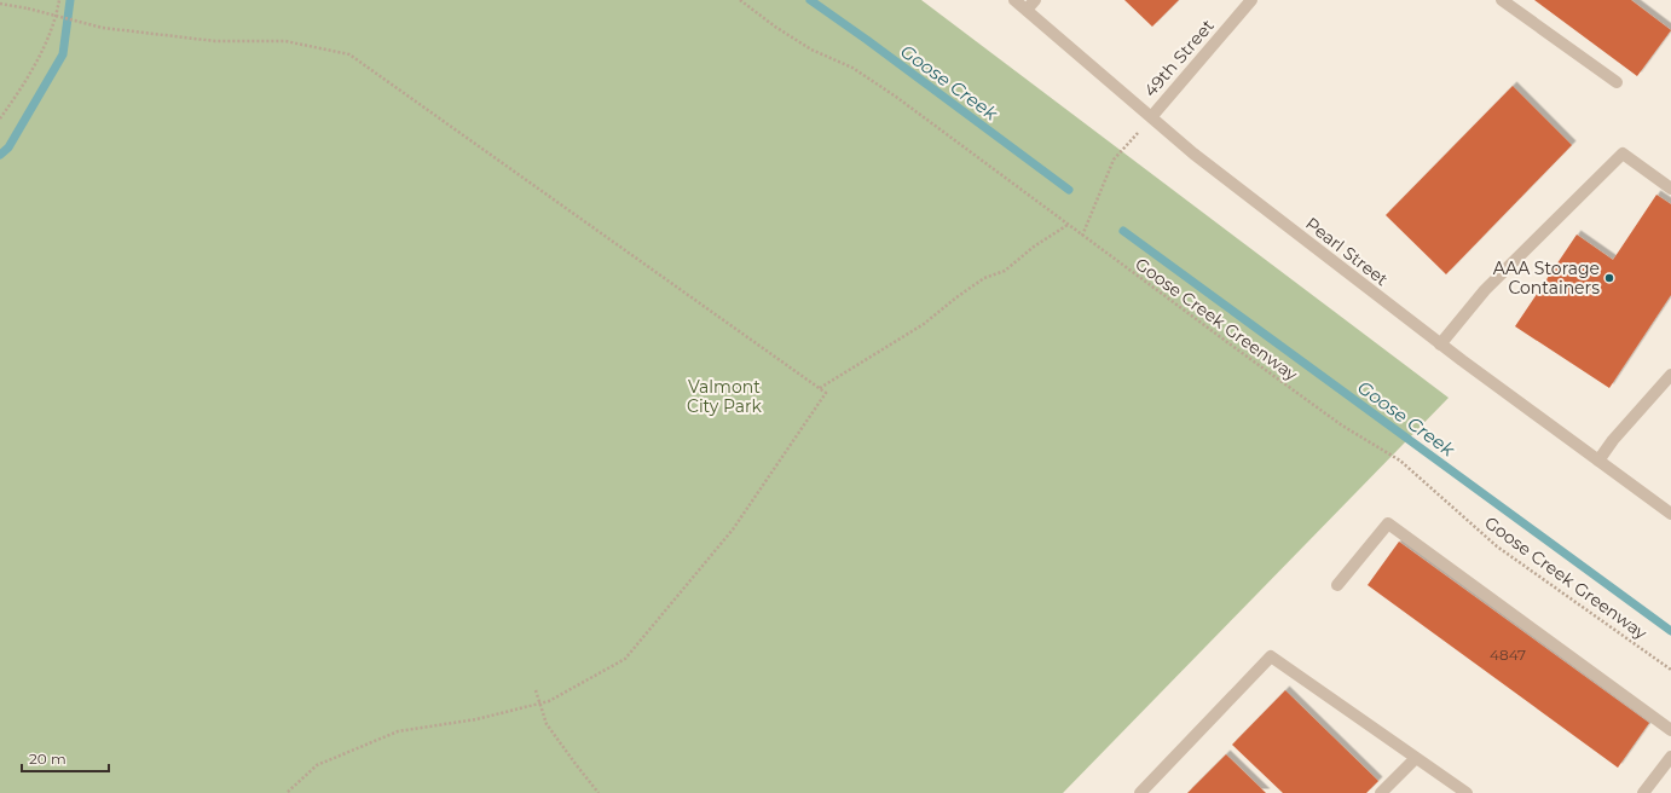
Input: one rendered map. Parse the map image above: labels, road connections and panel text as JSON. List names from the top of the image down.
{
  "streets": {
    "street": ["49th Street", "Pearl Street"],
    "path": ["Goose Creek Greenway"]
  },
  "crossings": [
    ["49th Street", "Pearl Street"]
  ],
  "water": ["Goose Creek"],
  "parks": ["Valmont City Park"],
  "places": ["AAA Storage Containers"],
  "house_numbers": ["4847"],
  "scale_bar": "20 m"
}
